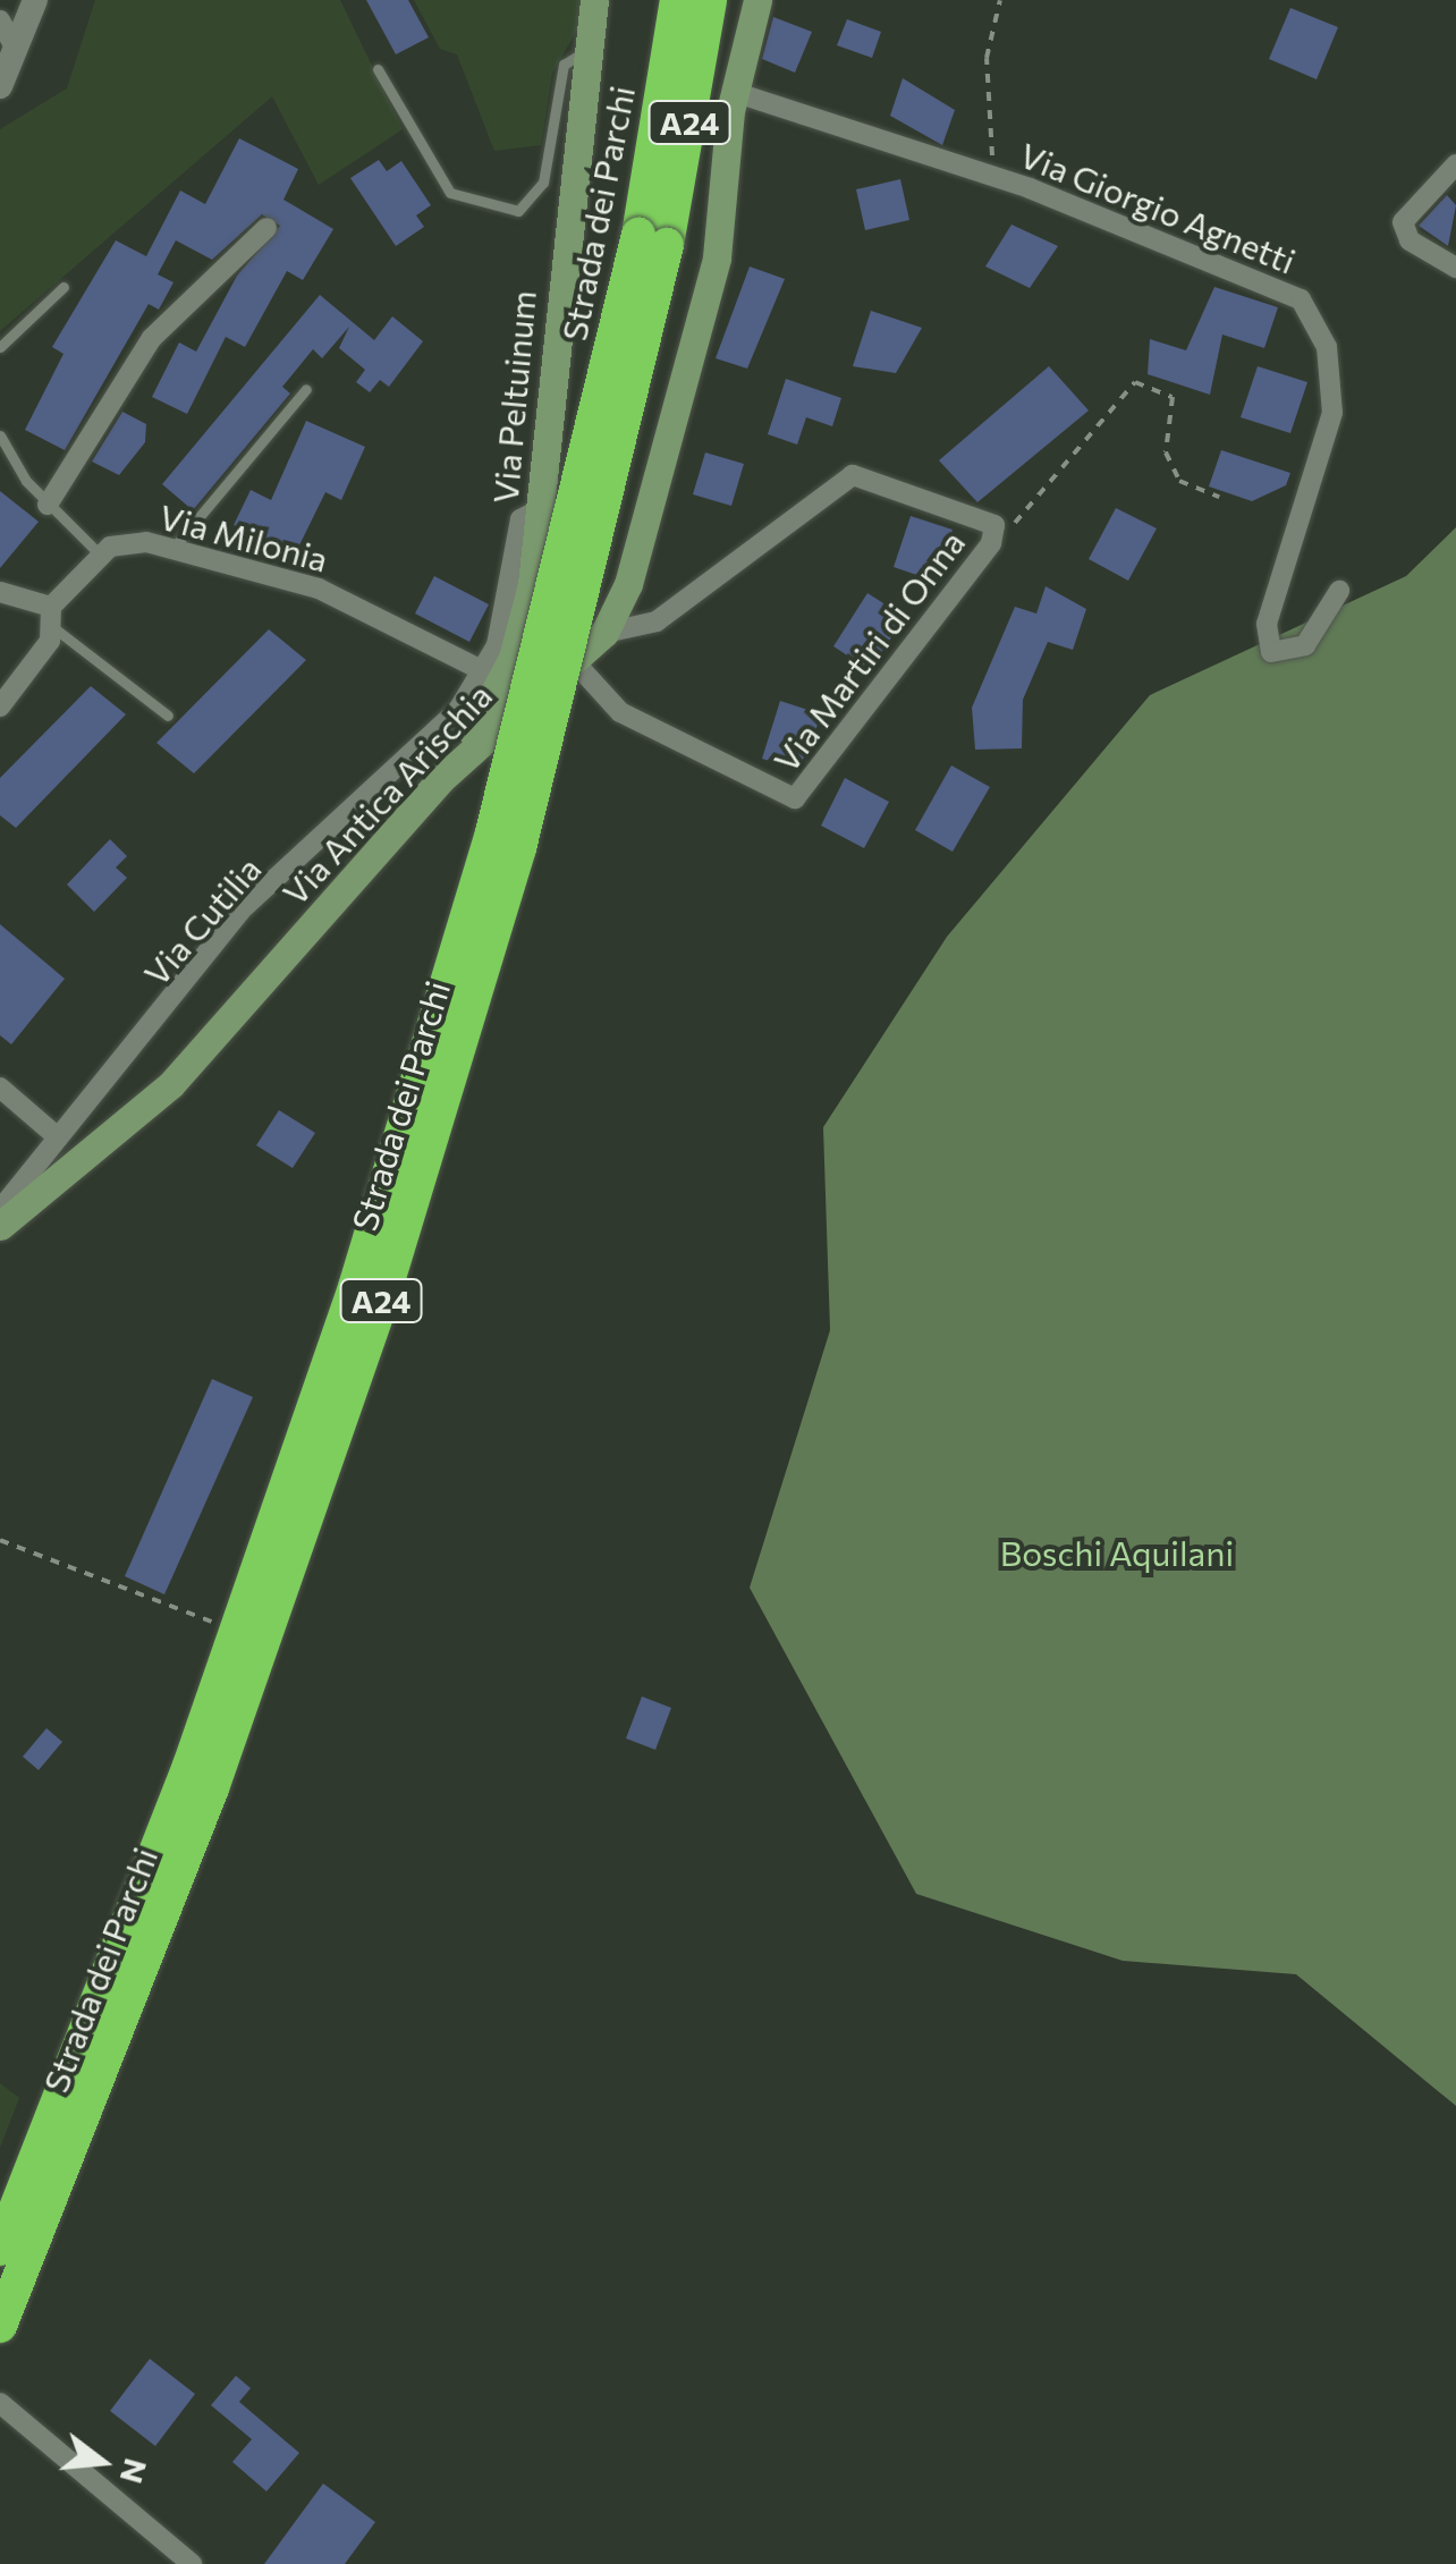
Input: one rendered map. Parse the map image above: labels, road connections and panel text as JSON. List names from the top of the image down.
{
  "streets": {
    "highway": ["A24", "Strada dei Parchi"],
    "main road": ["Via Peltuinum", "Via Antica Arischia"],
    "street": [
      "Via Giorgio Agnetti",
      "Via Milonia",
      "Via Martiri di Onna",
      "Via Cutilia"
    ]
  },
  "crossings": [
    ["Via Peltuinum", "Via Martiri di Onna"],
    ["Via Peltuinum", "Via Antica Arischia"],
    ["Via Peltuinum", "Via Cutilia"],
    ["Via Milonia", "Via Cutilia"],
    ["Via Martiri di Onna", "Via Antica Arischia"]
  ],
  "parks": ["Boschi Aquilani"],
  "north": "right"
}
